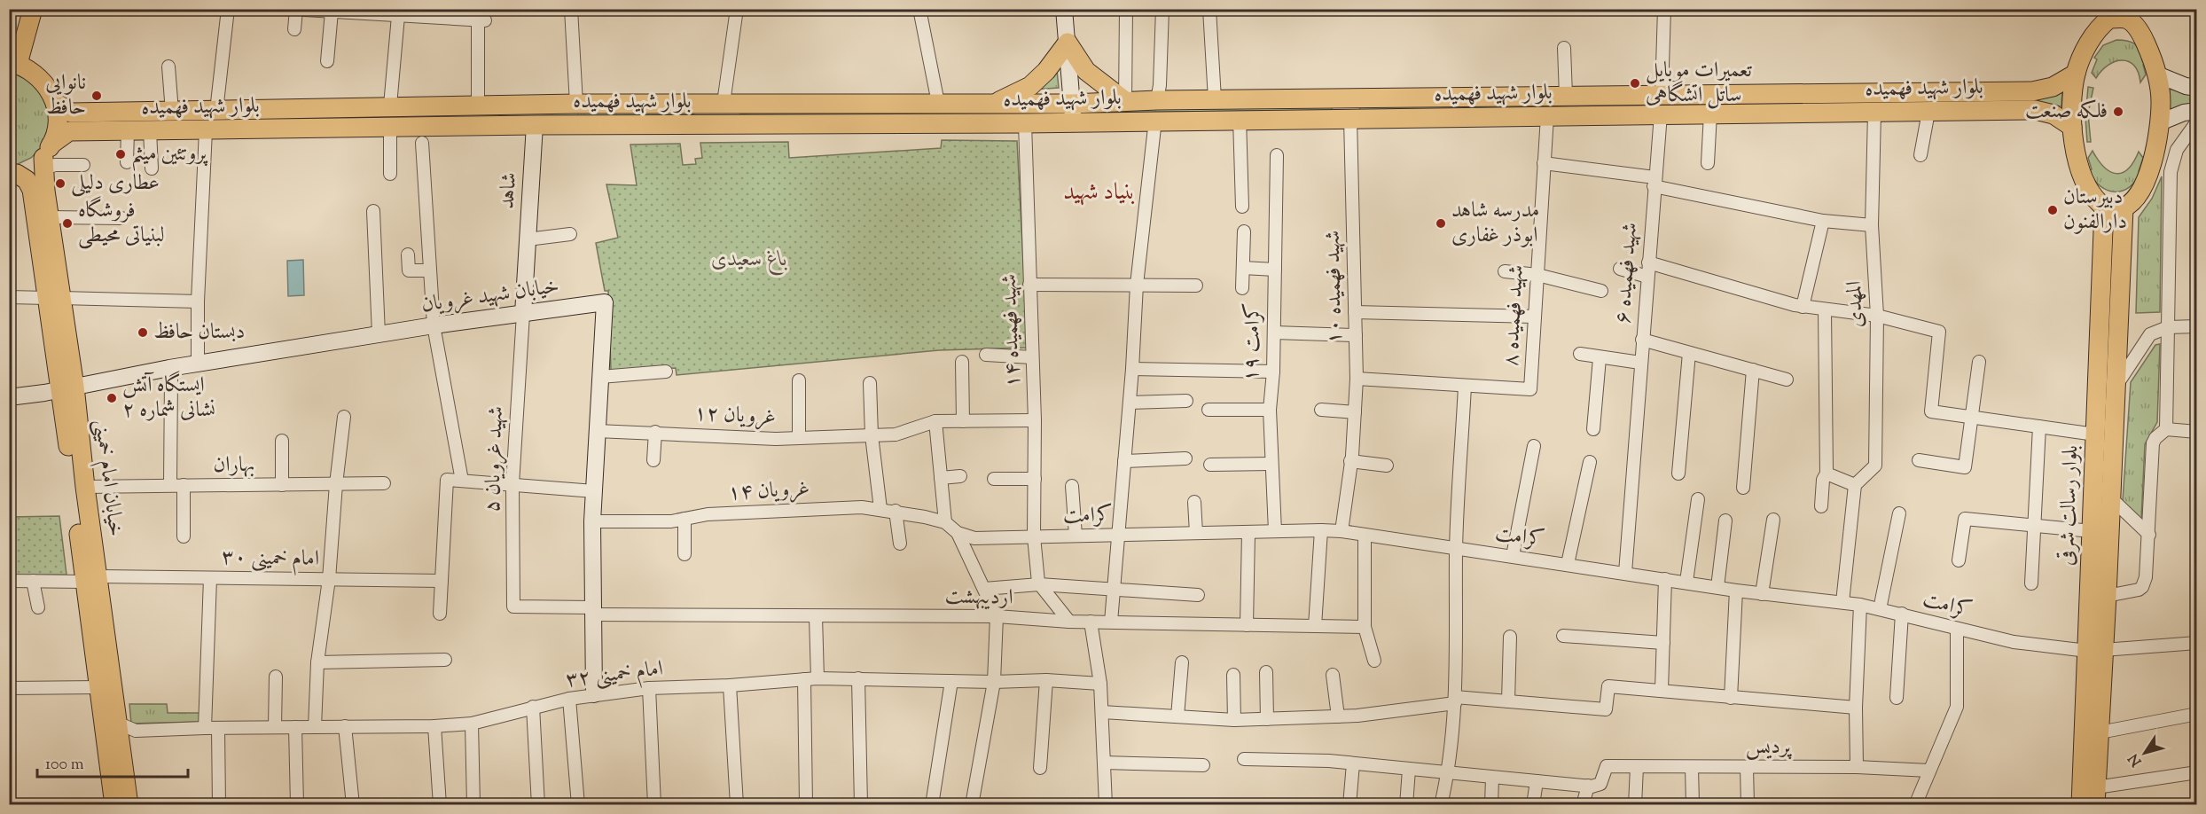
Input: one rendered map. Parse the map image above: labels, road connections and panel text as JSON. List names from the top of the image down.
{
  "streets": {
    "main road": ["بلوار شهید فهمیده", "خیابان امام خمینی", "بلوار رسالت شرقی"],
    "street": [
      "شاهد",
      "شهید فهمیده ۶",
      "شهید فهمیده ۱۰",
      "خیابان شهید غرویان",
      "المهدی",
      "شهید فهمیده ۸",
      "شهید فهمیده ۱۴",
      "کرامت ۱۹",
      "غرویان ۱۲",
      "شهید غرویان ۵",
      "بهاران",
      "غرویان ۱۴",
      "کرامت",
      "امام خمینی ۳۰",
      "اردیبهشت",
      "امام خمینی ۳۲",
      "پردیس"
    ]
  },
  "crossings": [
    ["بلوار شهید فهمیده", "شاهد"],
    ["بلوار شهید فهمیده", "شهید فهمیده ۶"],
    ["بلوار شهید فهمیده", "شهید فهمیده ۱۰"],
    ["بلوار شهید فهمیده", "المهدی"],
    ["بلوار شهید فهمیده", "شهید فهمیده ۸"],
    ["بلوار شهید فهمیده", "شهید فهمیده ۱۴"],
    ["بلوار شهید فهمیده", "خیابان امام خمینی"],
    ["شاهد", "خیابان شهید غرویان"],
    ["شاهد", "شهید غرویان ۵"],
    ["شهید فهمیده ۶", "کرامت"],
    ["شهید فهمیده ۱۰", "کرامت"],
    ["خیابان شهید غرویان", "غرویان ۱۲"],
    ["خیابان شهید غرویان", "شهید غرویان ۵"],
    ["خیابان شهید غرویان", "خیابان امام خمینی"],
    ["خیابان شهید غرویان", "غرویان ۱۴"],
    ["خیابان شهید غرویان", "اردیبهشت"],
    ["خیابان شهید غرویان", "امام خمینی ۳۲"],
    ["شهید فهمیده ۱۴", "غرویان ۱۲"],
    ["شهید فهمیده ۱۴", "کرامت"],
    ["کرامت ۱۹", "کرامت"],
    ["شهید غرویان ۵", "اردیبهشت"],
    ["بهاران", "خیابان امام خمینی"],
    ["خیابان امام خمینی", "امام خمینی ۳۰"],
    ["غرویان ۱۴", "کرامت"],
    ["بلوار رسالت شرقی", "کرامت"]
  ],
  "districts": ["بنیاد شهید"],
  "parks": ["باغ سعیدی"],
  "places": [
    "تعمیرات موبایل ساتل اتشگاهی",
    "نانوایی حافظ",
    "فلکه صنعت",
    "پروتئین میثم",
    "عطاری دلیلی",
    "دبیرستان دارالفنون",
    "فروشگاه لبنیاتی محیطی",
    "مدرسه شاهد ابوذر غفاری",
    "دبستان حافظ",
    "ایستگاه آتش نشانی شماره ۲"
  ],
  "scale_bar": "100 m",
  "north": "bottom left"
}
